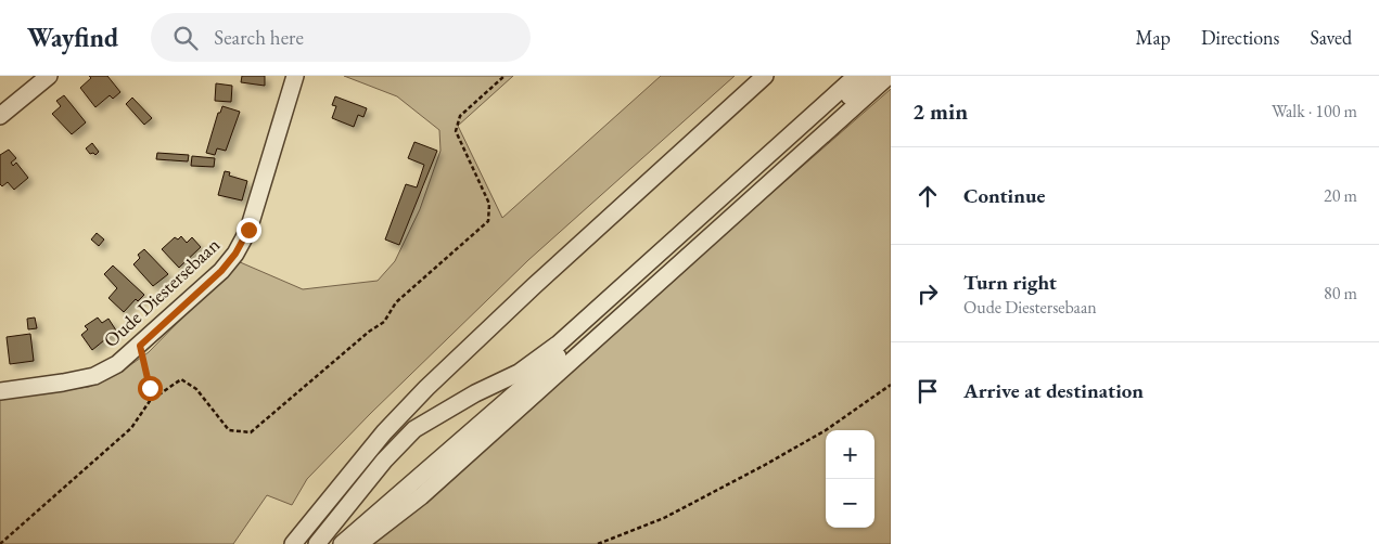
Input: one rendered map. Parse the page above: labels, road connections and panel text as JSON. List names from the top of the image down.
{
  "streets": {
    "street": ["Oude Diestersebaan"]
  },
  "page": {
    "header": "Wayfind",
    "search": "Search here",
    "nav": ["Map", "Directions", "Saved"],
    "heading": ["2 min", "Walk · 100 m"],
    "list": [
      ["Continue", "20 m"],
      ["Turn right", "Oude Diestersebaan", "80 m"],
      "Arrive at destination"
    ],
    "map_buttons": ["+", "−"]
  }
}
